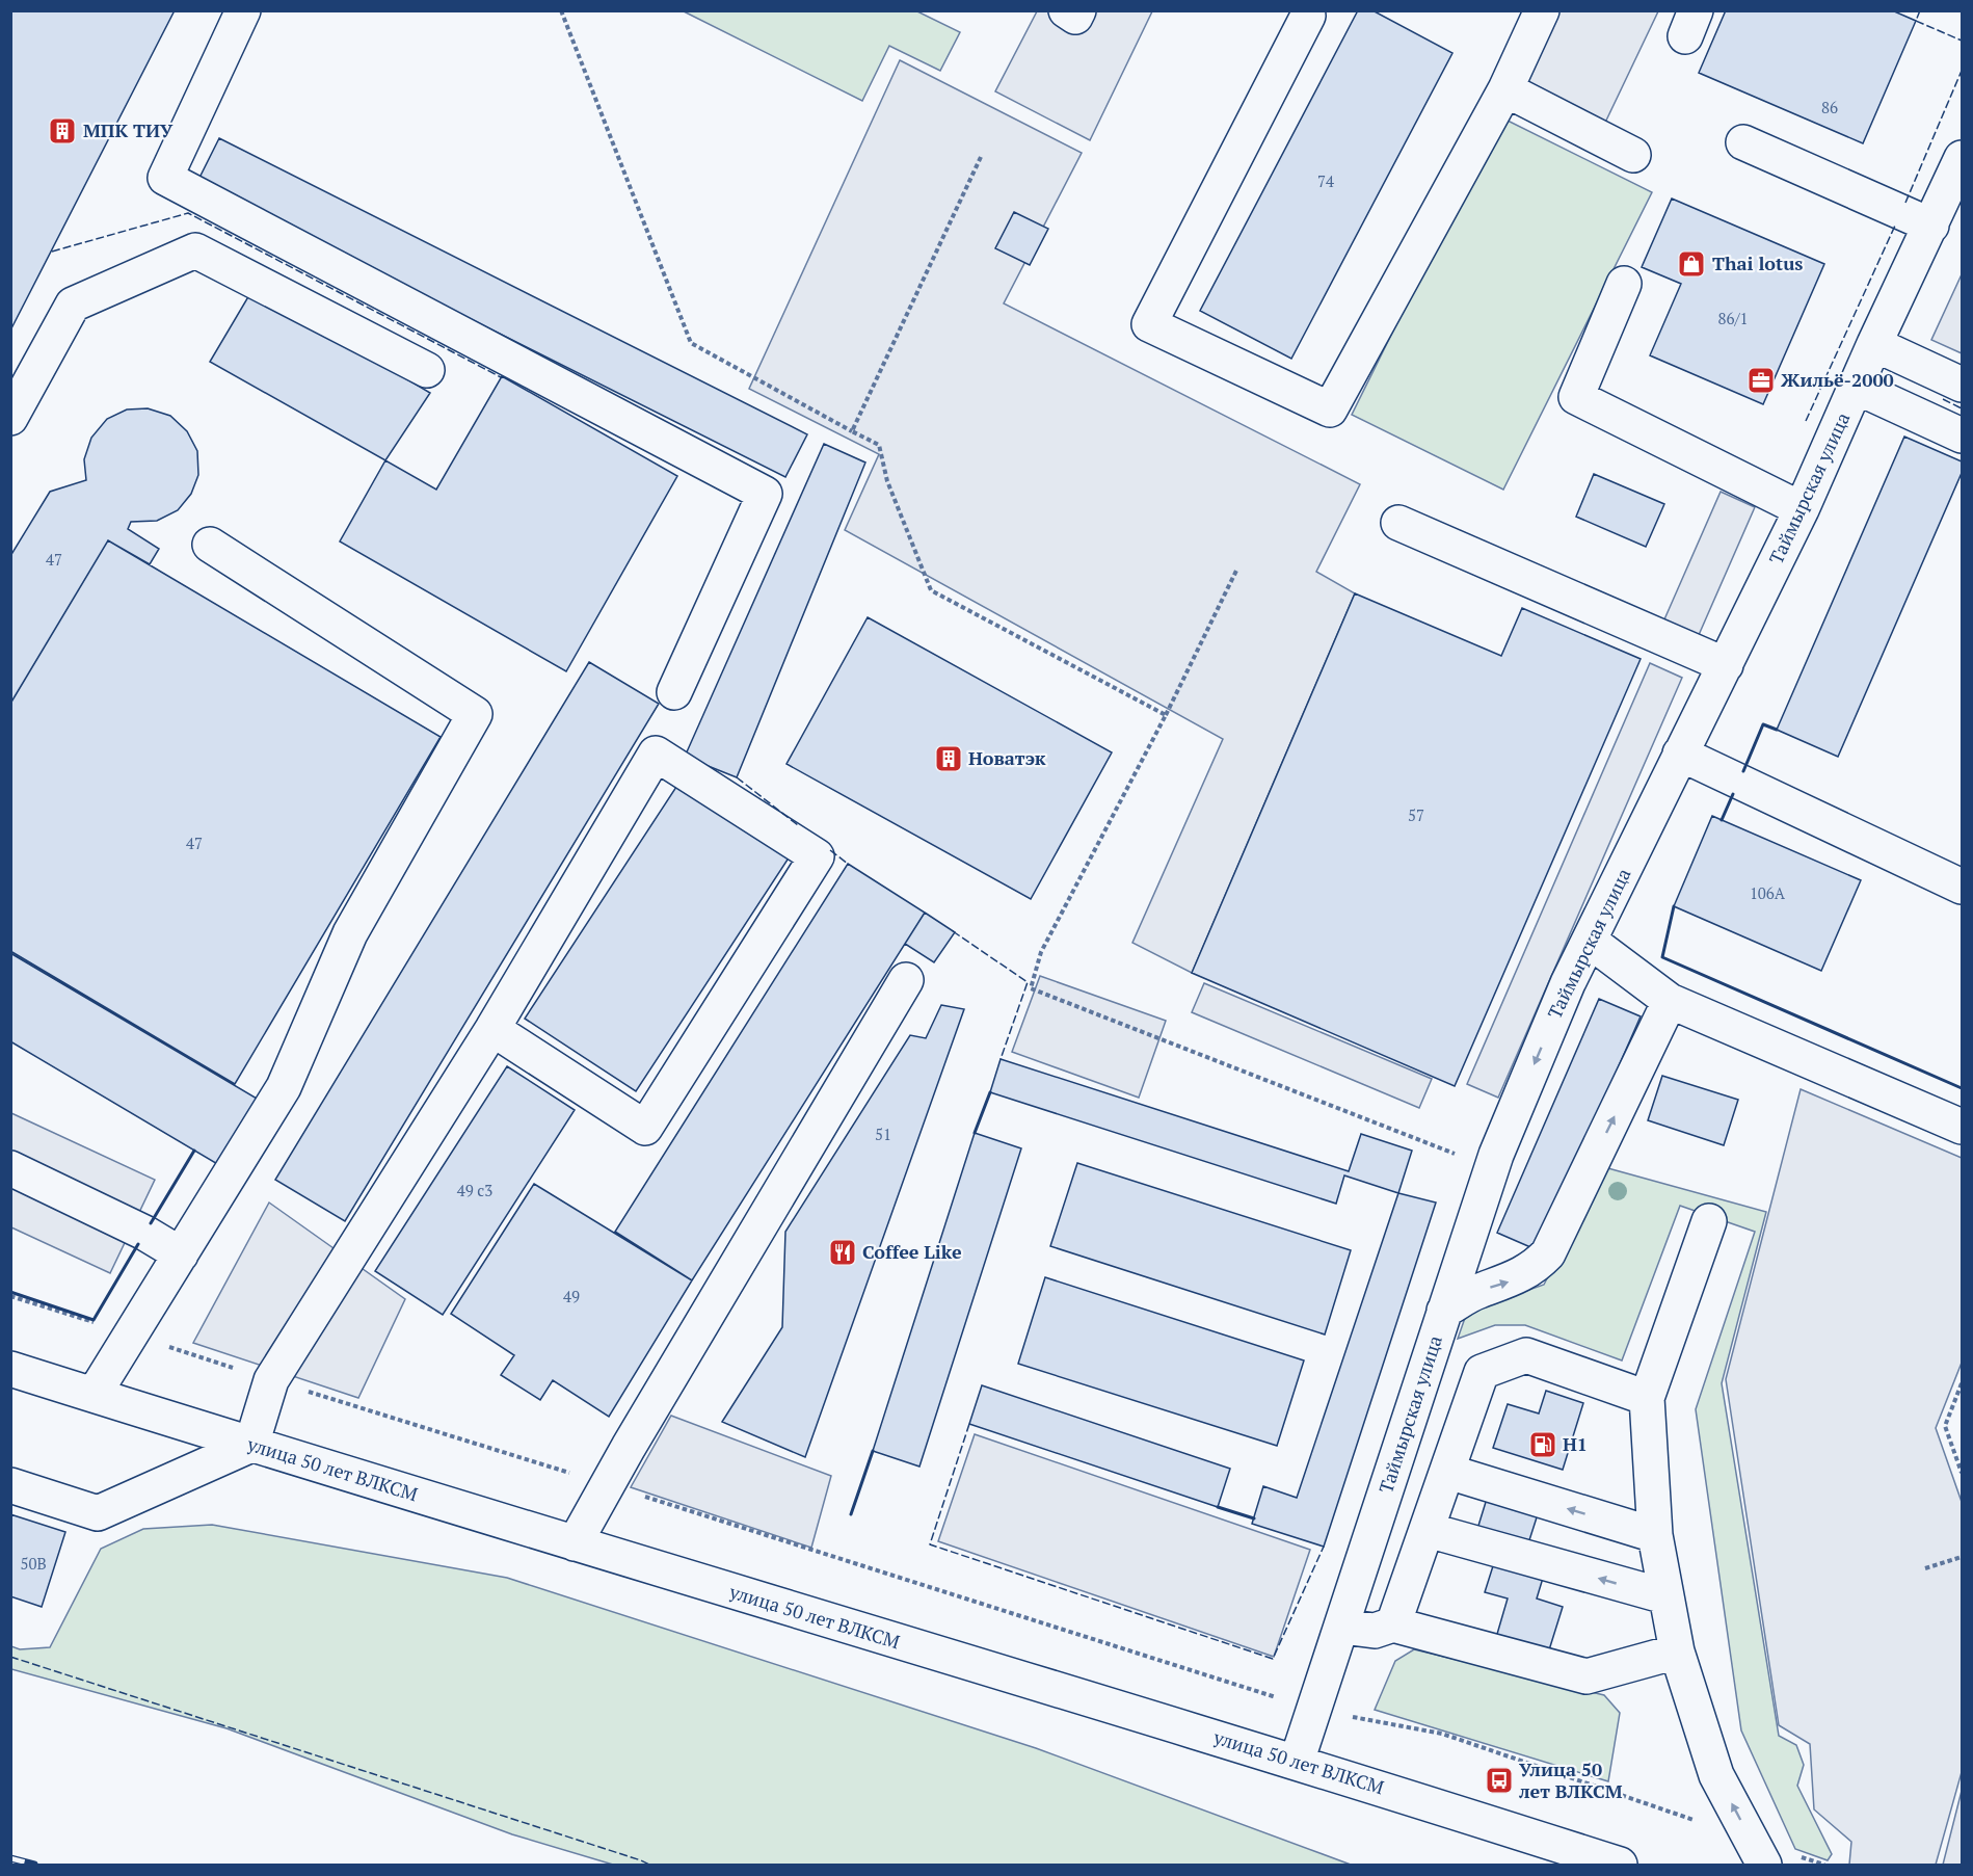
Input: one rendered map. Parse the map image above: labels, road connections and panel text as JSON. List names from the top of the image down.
{
  "streets": {
    "street": ["Таймырская улица", "улица 50 лет ВЛКСМ"]
  },
  "crossings": [
    ["Таймырская улица", "улица 50 лет ВЛКСМ"]
  ],
  "places": {
    "building": ["МПК ТИУ", "Новатэк"],
    "shop": ["Thai lotus"],
    "office": ["Жильё-2000"],
    "restaurant": ["Coffee Like"],
    "fuel station": ["Н1"],
    "bus stop": ["Улица 50 лет ВЛКСМ"]
  },
  "house_numbers": [
    "86",
    "74",
    "86/1",
    "47",
    "57",
    "47",
    "106А",
    "51",
    "49 с3",
    "49",
    "50В"
  ]
}
